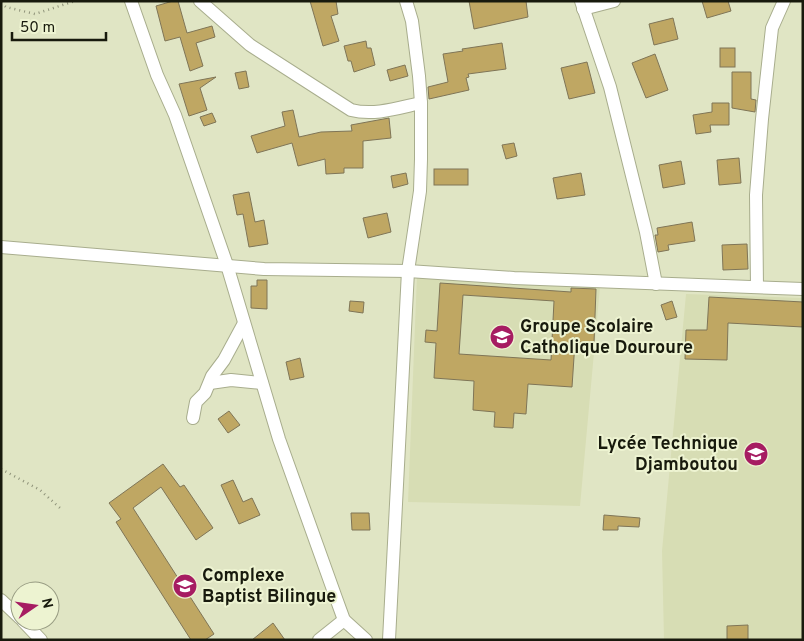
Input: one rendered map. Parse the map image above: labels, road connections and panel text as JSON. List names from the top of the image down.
{
  "places": {
    "school or university": ["Groupe Scolaire Catholique Douroure", "Lycée Technique Djamboutou", "Complexe Baptist Bilingue"]
  },
  "scale_bar": "50 m",
  "north": "right"
}
